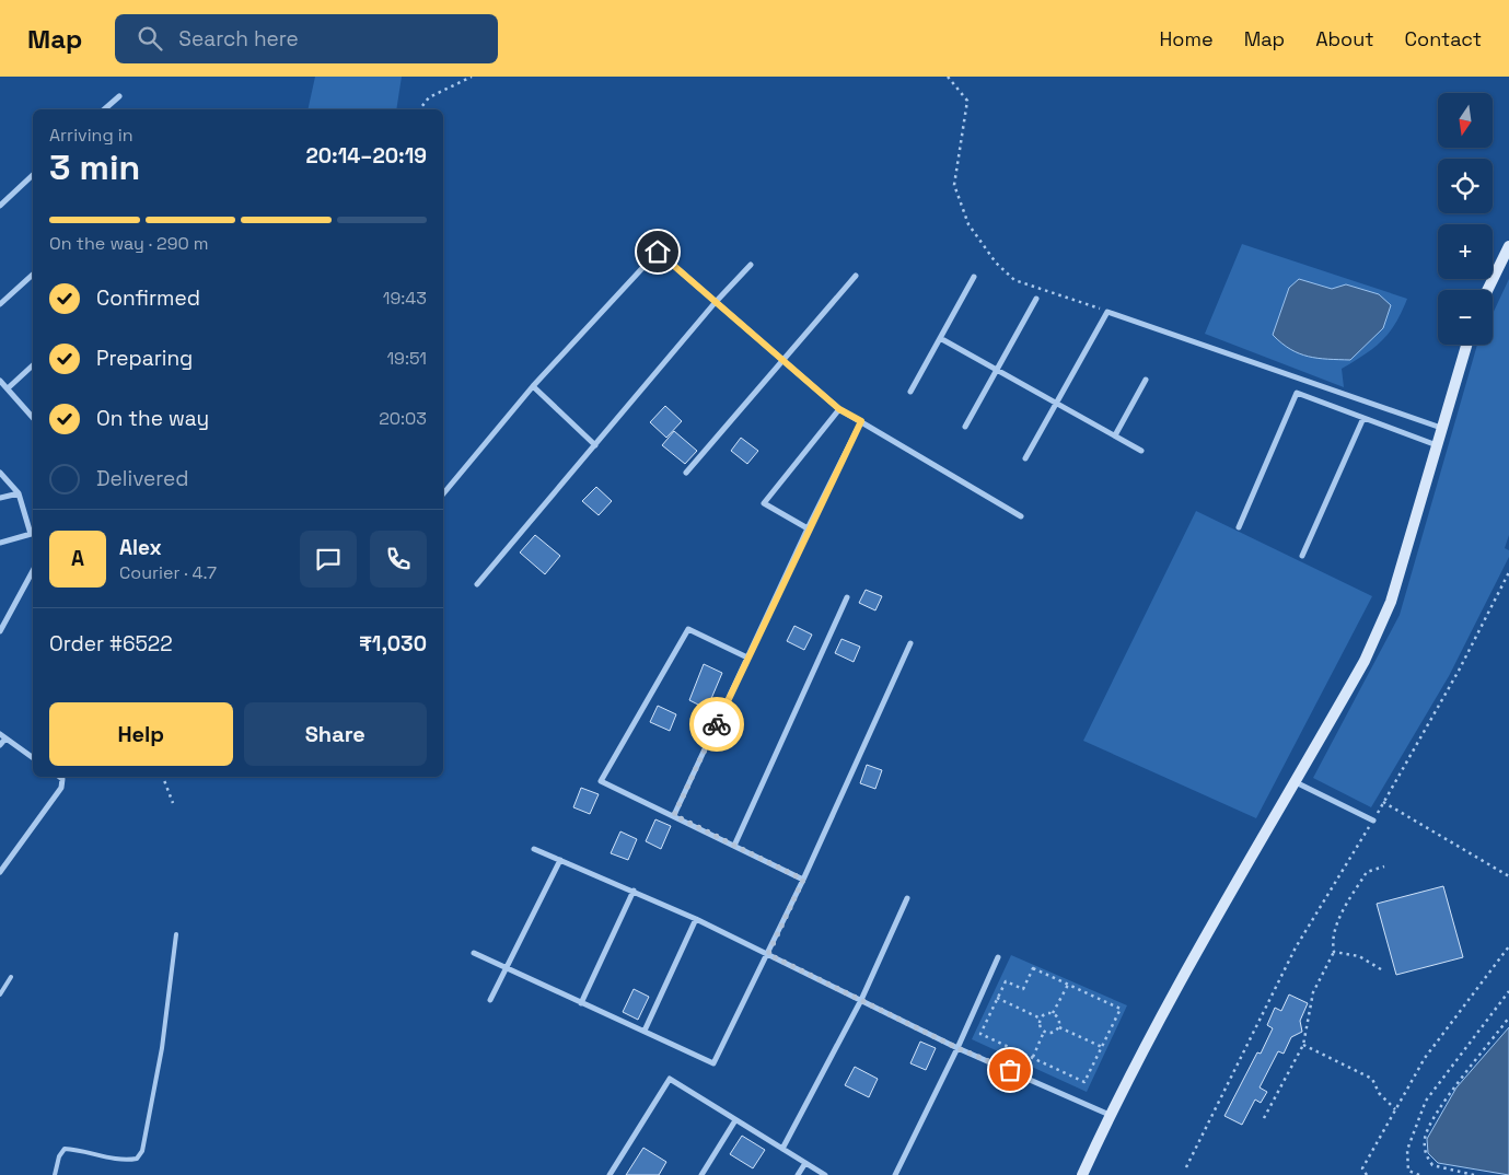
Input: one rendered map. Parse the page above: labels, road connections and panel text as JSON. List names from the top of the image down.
{
  "north": "bottom",
  "page": {
    "header": "Map",
    "search": "Search here",
    "nav": [
      "Home",
      "Map",
      "About",
      "Contact"
    ],
    "map_buttons": ["+", "−"],
    "heading": ["3 min", "Arriving in", "20:14–20:19"],
    "panel": [
      "Alex",
      "Courier · 4.7",
      "Order #6522",
      "₹1,030"
    ],
    "bar": "On the way · 290 m",
    "list": [
      ["Confirmed", "19:43"],
      ["Preparing", "19:51"],
      ["On the way", "20:03"],
      "Delivered"
    ],
    "round": "A",
    "buttons": ["Help", "Share"]
  }
}
